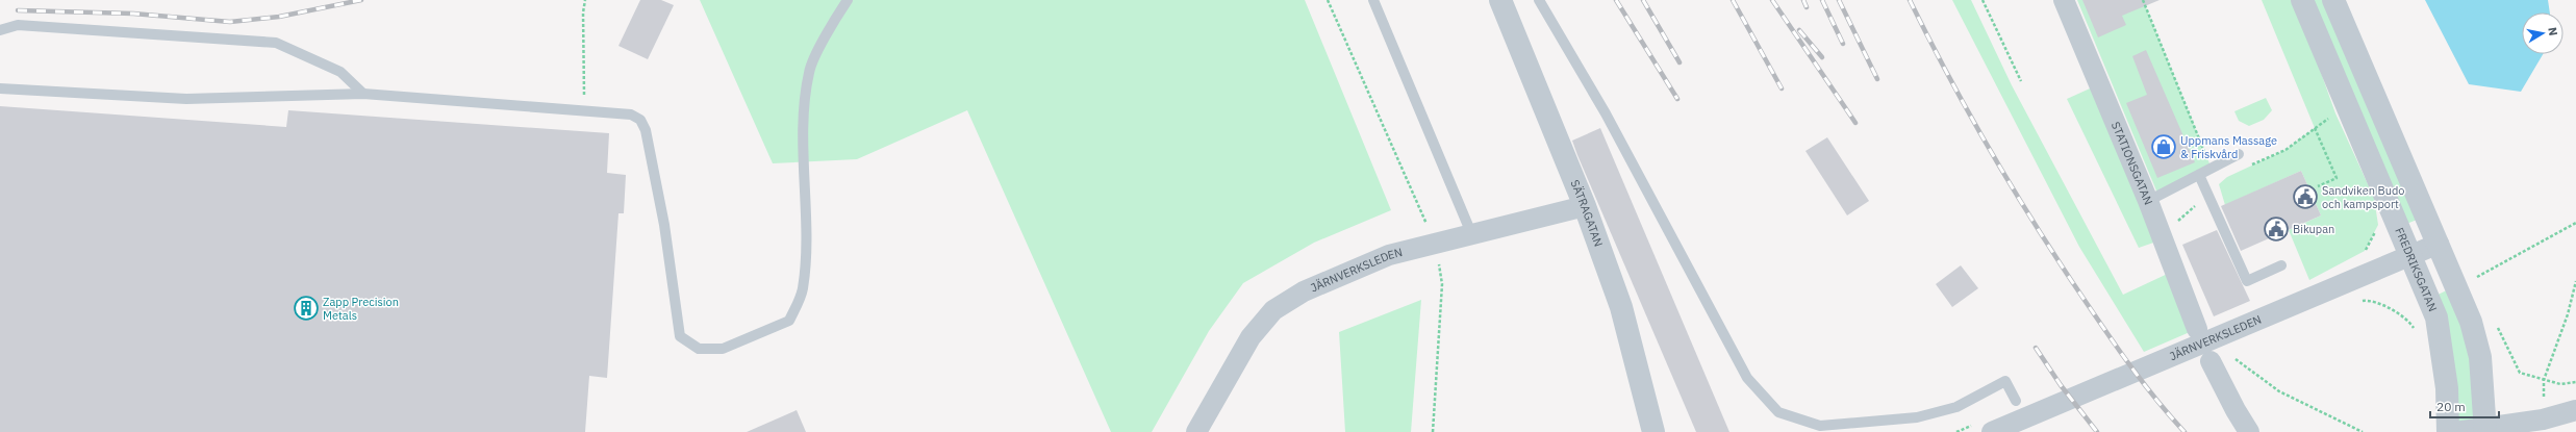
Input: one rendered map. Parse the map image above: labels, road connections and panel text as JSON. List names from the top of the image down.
{
  "streets": {
    "street": [
      "STATIONSGATAN",
      "SÄTRAGATAN",
      "FREDRIKSGATAN",
      "JÄRNVERKSLEDEN"
    ]
  },
  "crossings": [
    ["SÄTRAGATAN", "JÄRNVERKSLEDEN"],
    ["FREDRIKSGATAN", "JÄRNVERKSLEDEN"]
  ],
  "places": {
    "shop": ["Uppmans Massage & Friskvård"],
    "public building": ["Sandviken Budo och kampsport", "Bikupan"],
    "building": ["Zapp Precision Metals"]
  },
  "scale_bar": "20 m",
  "north": "right"
}
